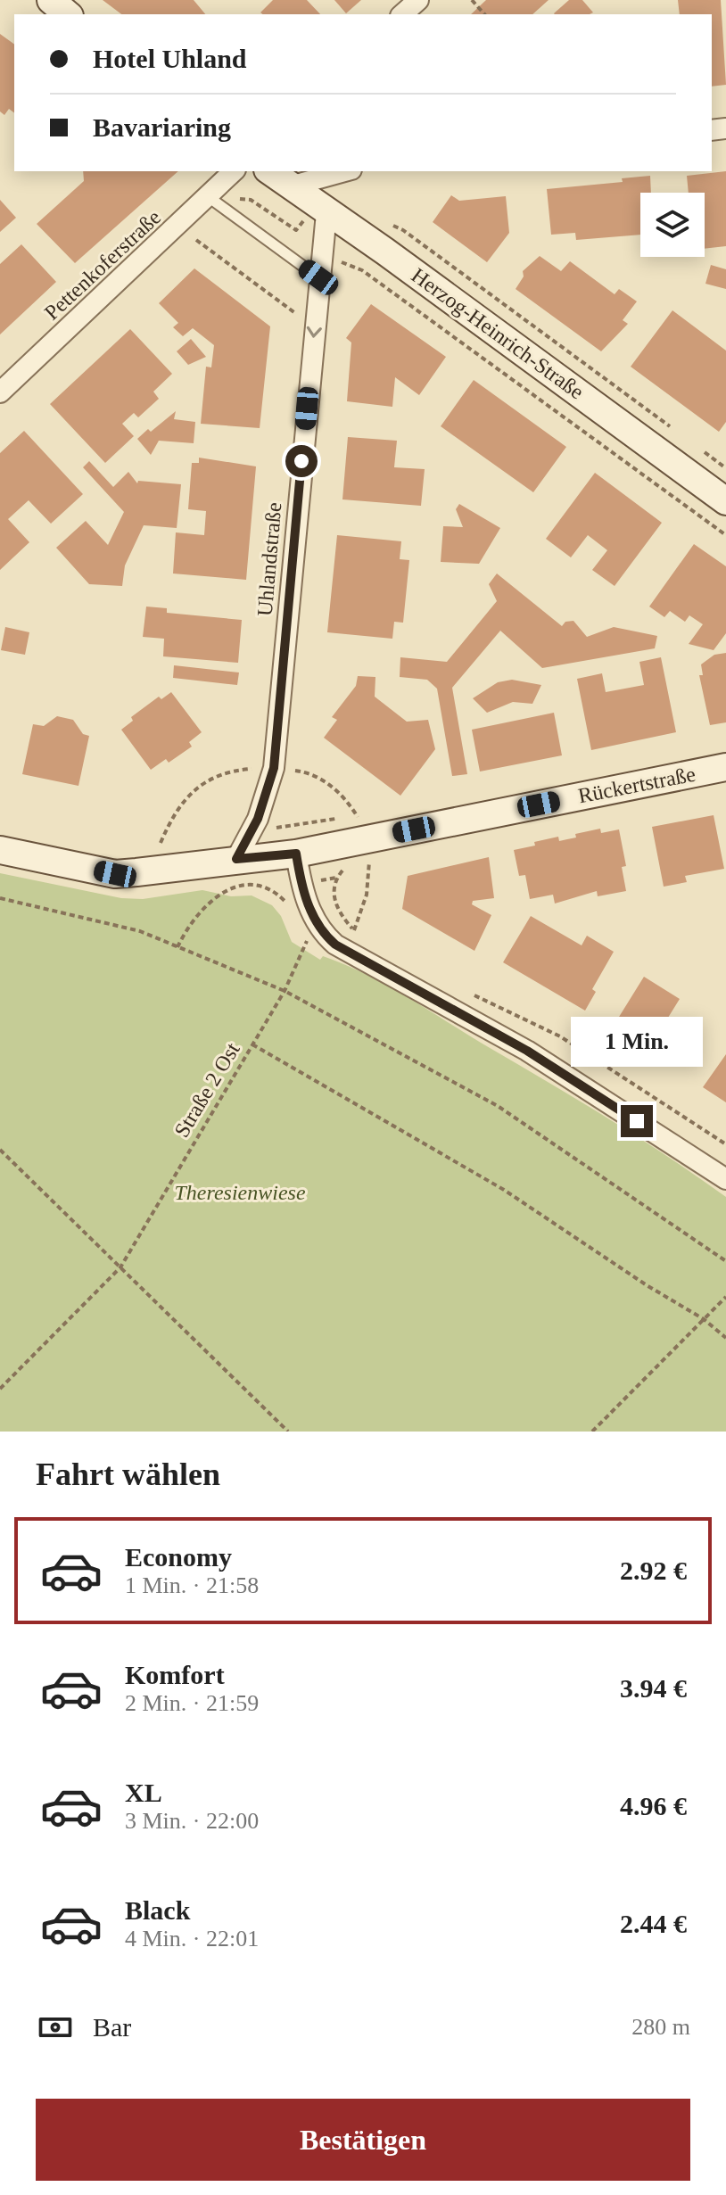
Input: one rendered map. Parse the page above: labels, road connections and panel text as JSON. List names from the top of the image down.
{
  "streets": {
    "street": [
      "Pettenkoferstraße",
      "Herzog-Heinrich-Straße",
      "Uhlandstraße",
      "Rückertstraße"
    ],
    "path": ["Straße 2 Ost"]
  },
  "crossings": [
    ["Herzog-Heinrich-Straße", "Uhlandstraße"],
    ["Uhlandstraße", "Rückertstraße"]
  ],
  "one_way": ["Uhlandstraße"],
  "parks": ["Theresienwiese"],
  "page": {
    "banner": ["Hotel Uhland", "Bavariaring"],
    "bubble": "1 Min.",
    "heading": "Fahrt wählen",
    "list": [
      {
        "name": "Economy",
        "note": "1 Min. · 21:58",
        "value": "2.92 €"
      },
      {
        "name": "Komfort",
        "note": "2 Min. · 21:59",
        "value": "3.94 €"
      },
      {
        "name": "XL",
        "note": "3 Min. · 22:00",
        "value": "4.96 €"
      },
      {
        "name": "Black",
        "note": "4 Min. · 22:01",
        "value": "2.44 €"
      }
    ],
    "pay": ["Bar", "280 m"],
    "buttons": "Bestätigen"
  }
}
